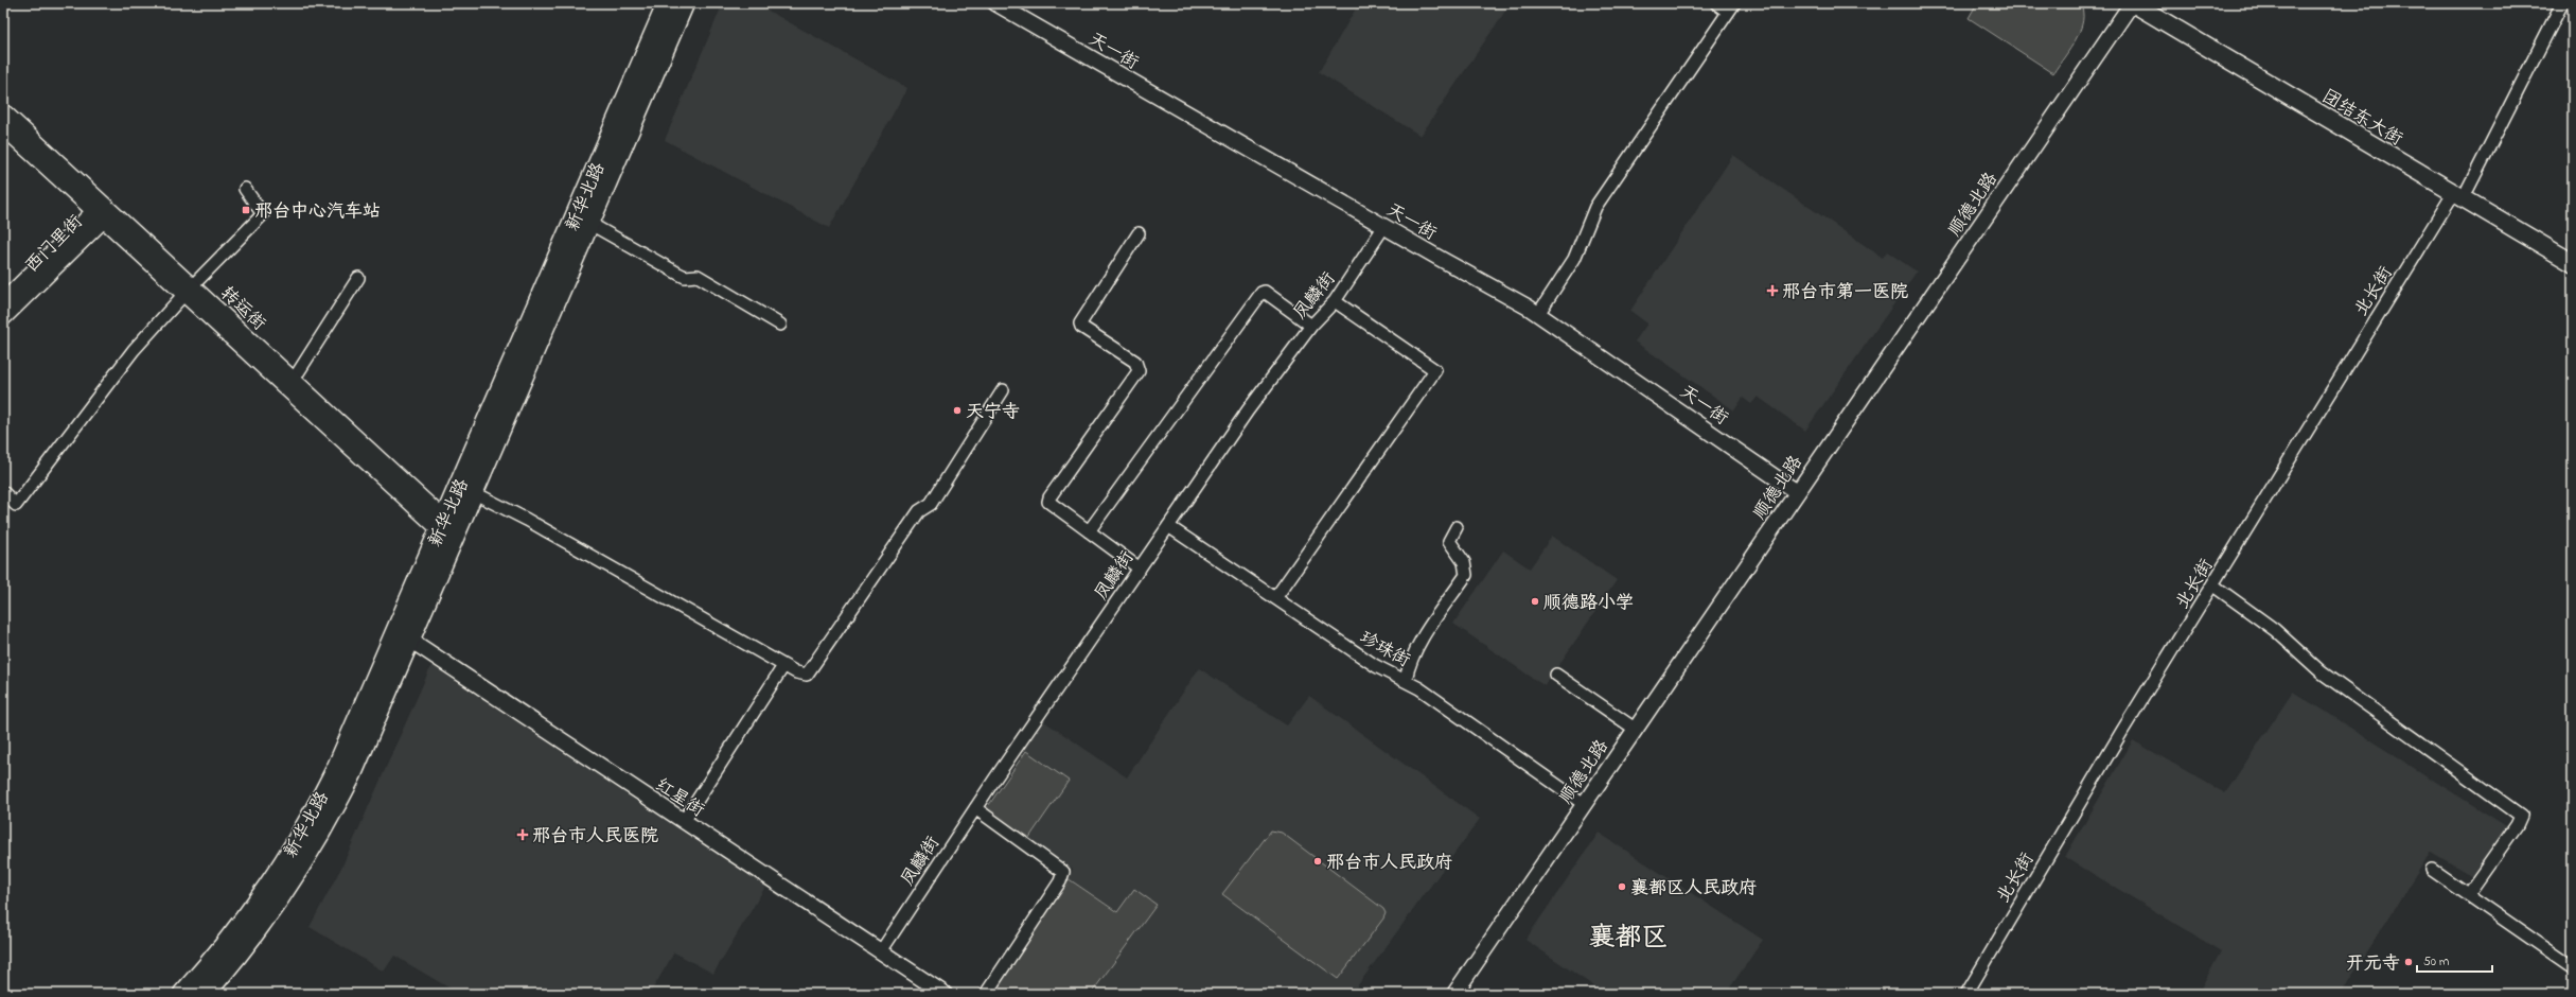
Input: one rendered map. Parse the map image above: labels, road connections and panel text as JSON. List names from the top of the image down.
{
  "streets": {
    "main road": ["团结东大街", "新华北路"],
    "street": [
      "天一街",
      "顺德北路",
      "西门里街",
      "北长街",
      "凤麟街",
      "转运街",
      "珍珠街",
      "红星街"
    ]
  },
  "crossings": [
    ["天一街", "顺德北路"],
    ["天一街", "凤麟街"],
    ["团结东大街", "顺德北路"],
    ["团结东大街", "北长街"],
    ["新华北路", "转运街"],
    ["新华北路", "红星街"],
    ["顺德北路", "珍珠街"],
    ["西门里街", "转运街"],
    ["凤麟街", "珍珠街"],
    ["凤麟街", "红星街"]
  ],
  "districts": ["襄都区"],
  "places": {
    "transit": ["邢台中心汽车站"],
    "health": ["邢台市第一医院", "邢台市人民医院"],
    "other": [
      "天宁寺",
      "顺德路小学",
      "邢台市人民政府",
      "襄都区人民政府",
      "开元寺"
    ]
  },
  "scale_bar": "50 m"
}
